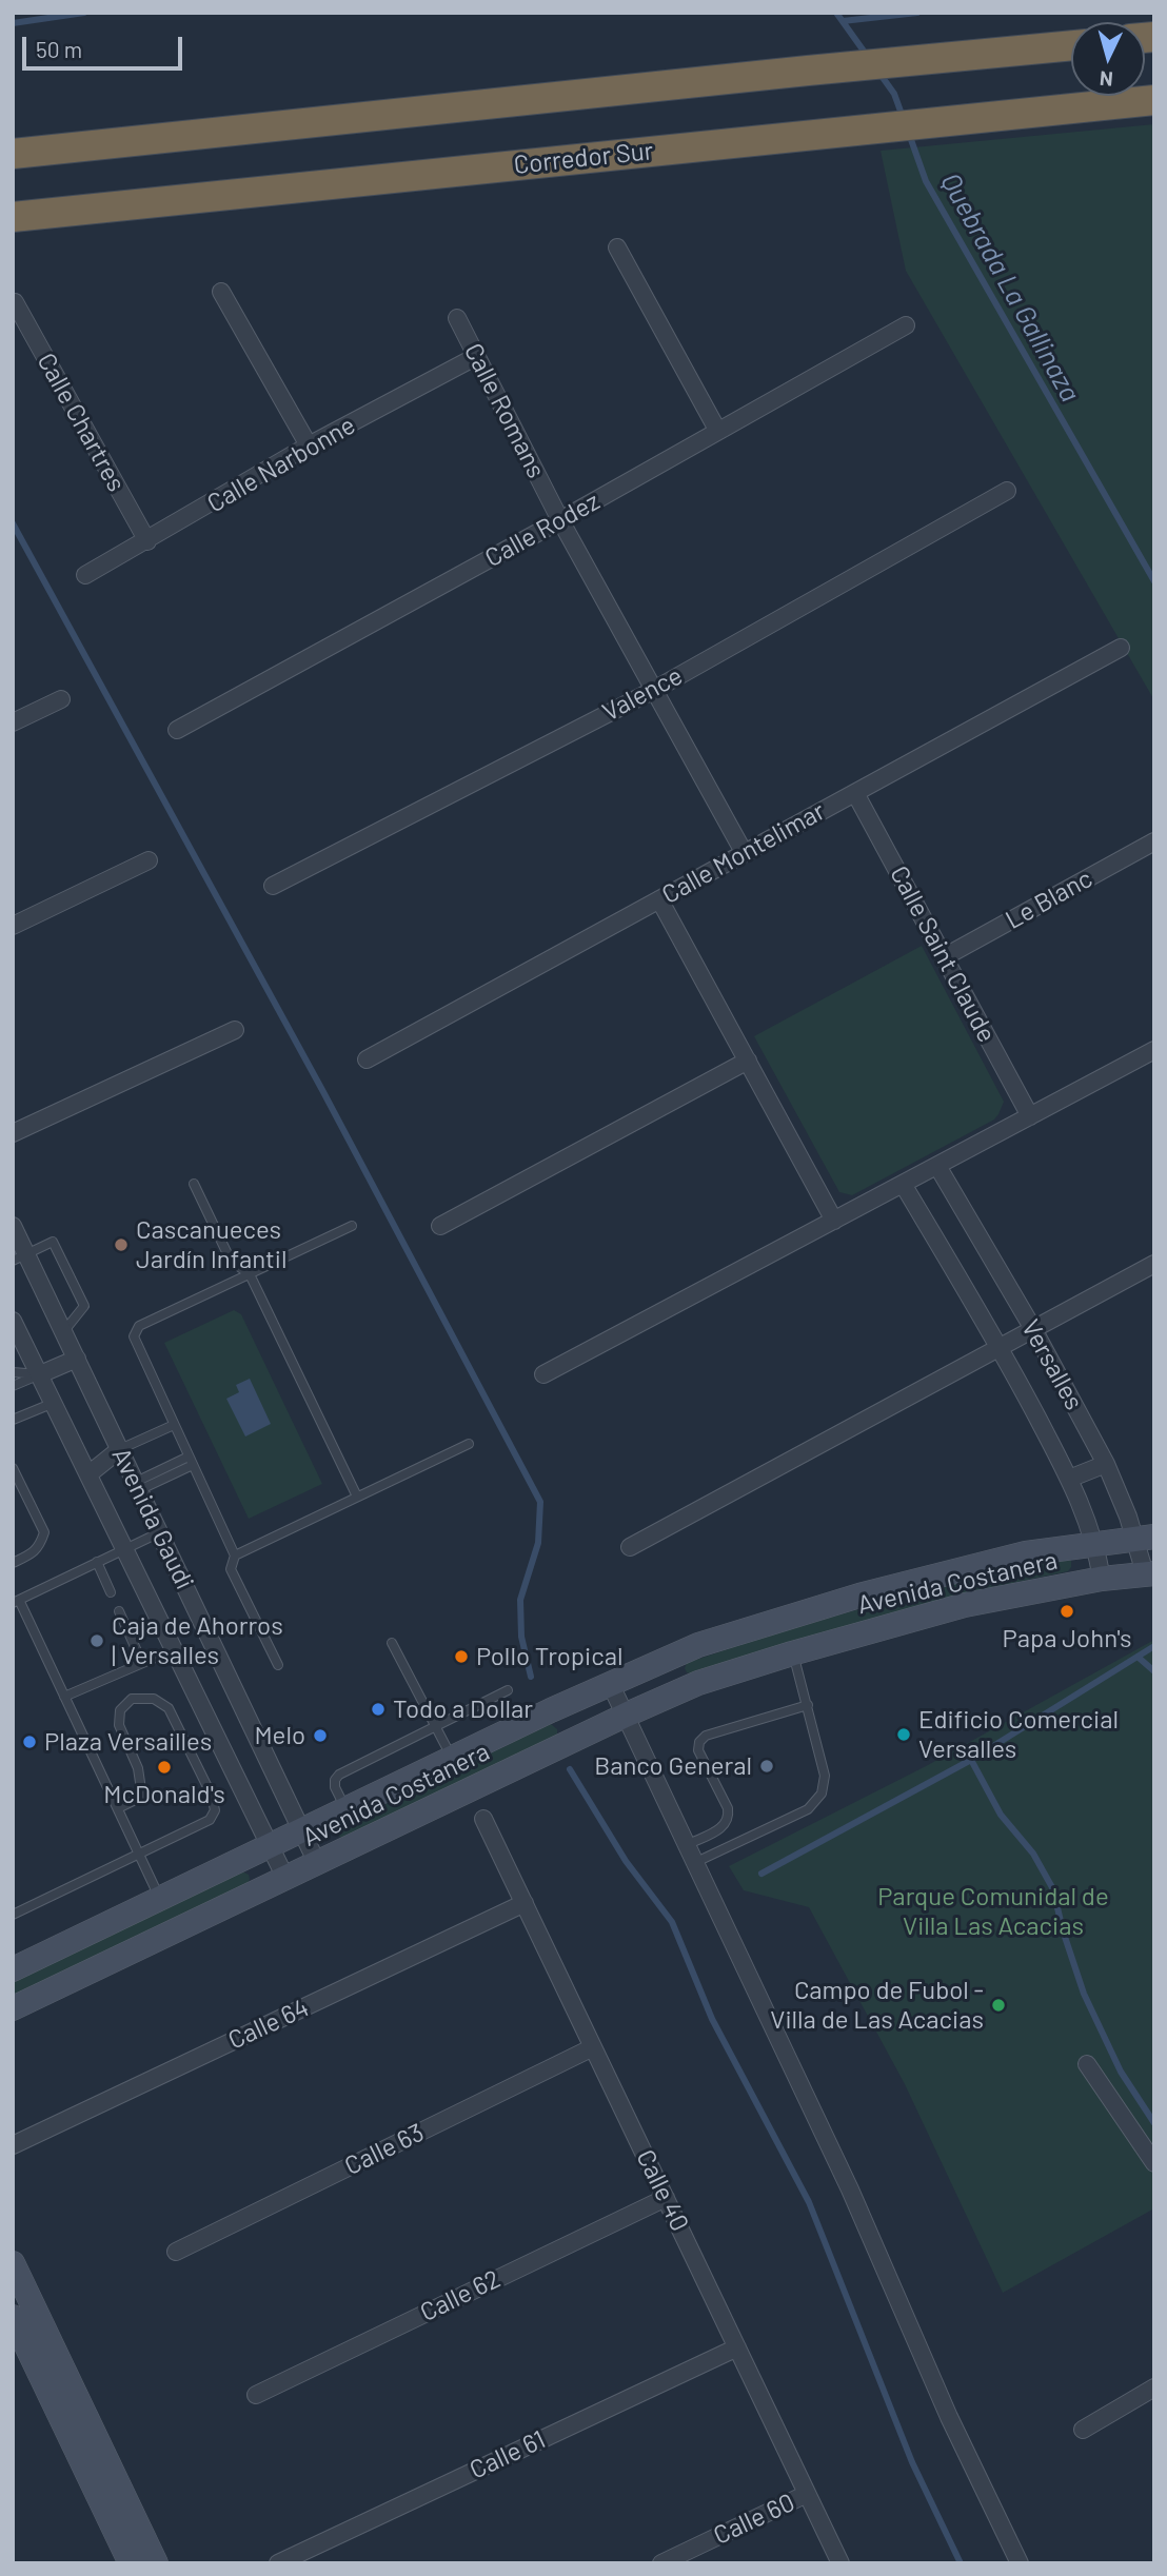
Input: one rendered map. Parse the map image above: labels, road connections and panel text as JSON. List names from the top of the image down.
{
  "streets": {
    "highway": ["Corredor Sur"],
    "street": [
      "Calle Romans",
      "Calle Chartres",
      "Calle Narbonne",
      "Calle Rodez",
      "Valence",
      "Calle Montelimar",
      "Le Blanc",
      "Calle Saint Claude",
      "Versalles",
      "Avenida Gaudi",
      "Avenida Costanera",
      "Calle 64",
      "Calle 63",
      "Calle 40",
      "Calle 62",
      "Calle 61",
      "Calle 60"
    ]
  },
  "crossings": [
    ["Calle Romans", "Calle Narbonne"],
    ["Calle Romans", "Calle Rodez"],
    ["Calle Romans", "Valence"],
    ["Calle Romans", "Calle Montelimar"],
    ["Calle Chartres", "Calle Narbonne"],
    ["Calle Montelimar", "Calle Saint Claude"],
    ["Le Blanc", "Calle Saint Claude"],
    ["Versalles", "Avenida Costanera"],
    ["Avenida Gaudi", "Avenida Costanera"],
    ["Calle 64", "Calle 40"],
    ["Calle 63", "Calle 40"],
    ["Calle 40", "Calle 62"],
    ["Calle 40", "Calle 61"],
    ["Calle 40", "Calle 60"]
  ],
  "water": ["Quebrada La Gallinaza"],
  "parks": ["Parque Comunidal de Villa Las Acacias"],
  "places": [
    "Cascanueces Jardín Infantil",
    "Papa John's",
    "Caja de Ahorros | Versalles",
    "Pollo Tropical",
    "Todo a Dollar",
    "Edificio Comercial Versalles",
    "Melo",
    "Plaza Versailles",
    "Banco General",
    "McDonald's",
    "Campo de Fubol - Villa de Las Acacias"
  ],
  "scale_bar": "50 m",
  "north": "bottom"
}
